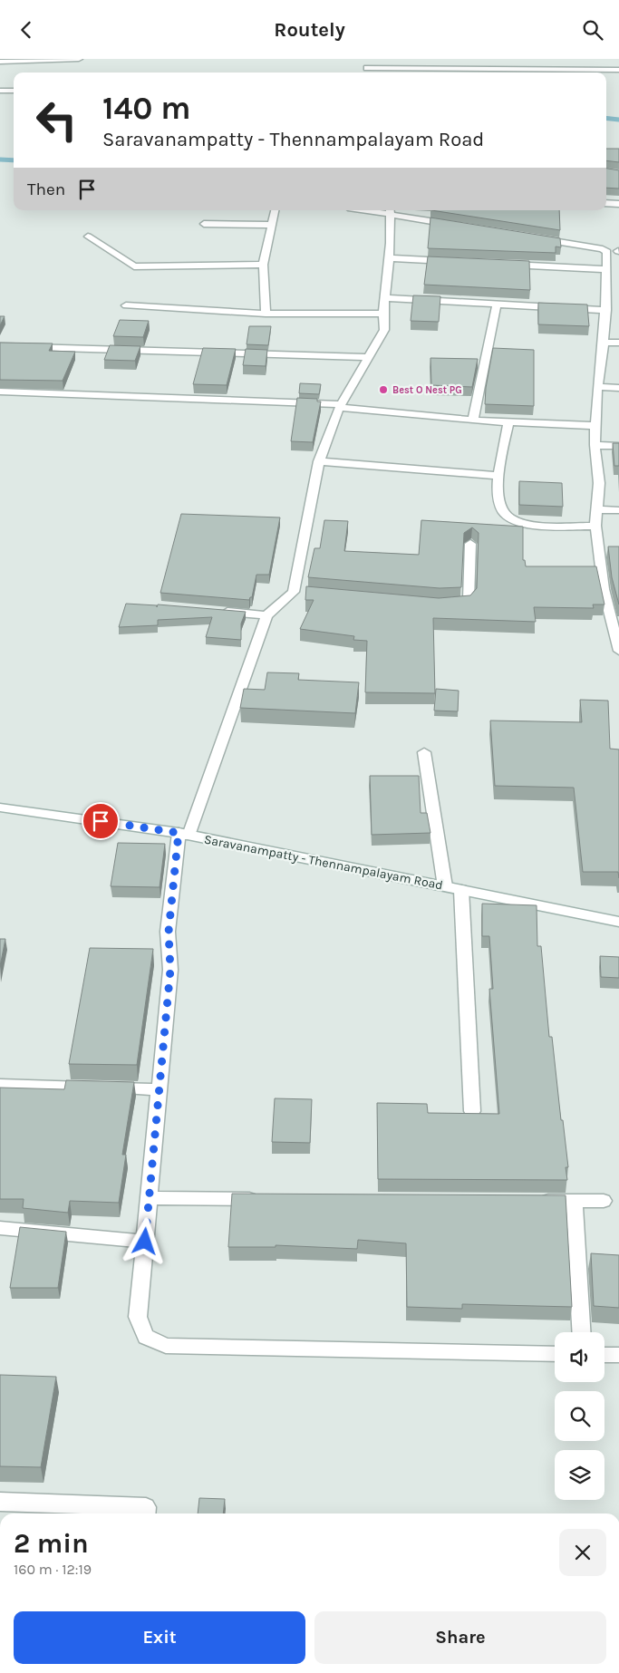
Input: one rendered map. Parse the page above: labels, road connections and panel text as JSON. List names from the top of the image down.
{
  "streets": {
    "street": ["Saravanampatty - Thennampalayam Road"]
  },
  "places": ["Best O Nest PG"],
  "page": {
    "header": "Routely",
    "turn": ["140 m", "Saravanampatty - Thennampalayam Road"],
    "then": "Then",
    "heading": ["2 min", "160 m · 12:19"],
    "buttons": ["Exit", "Share"]
  }
}
